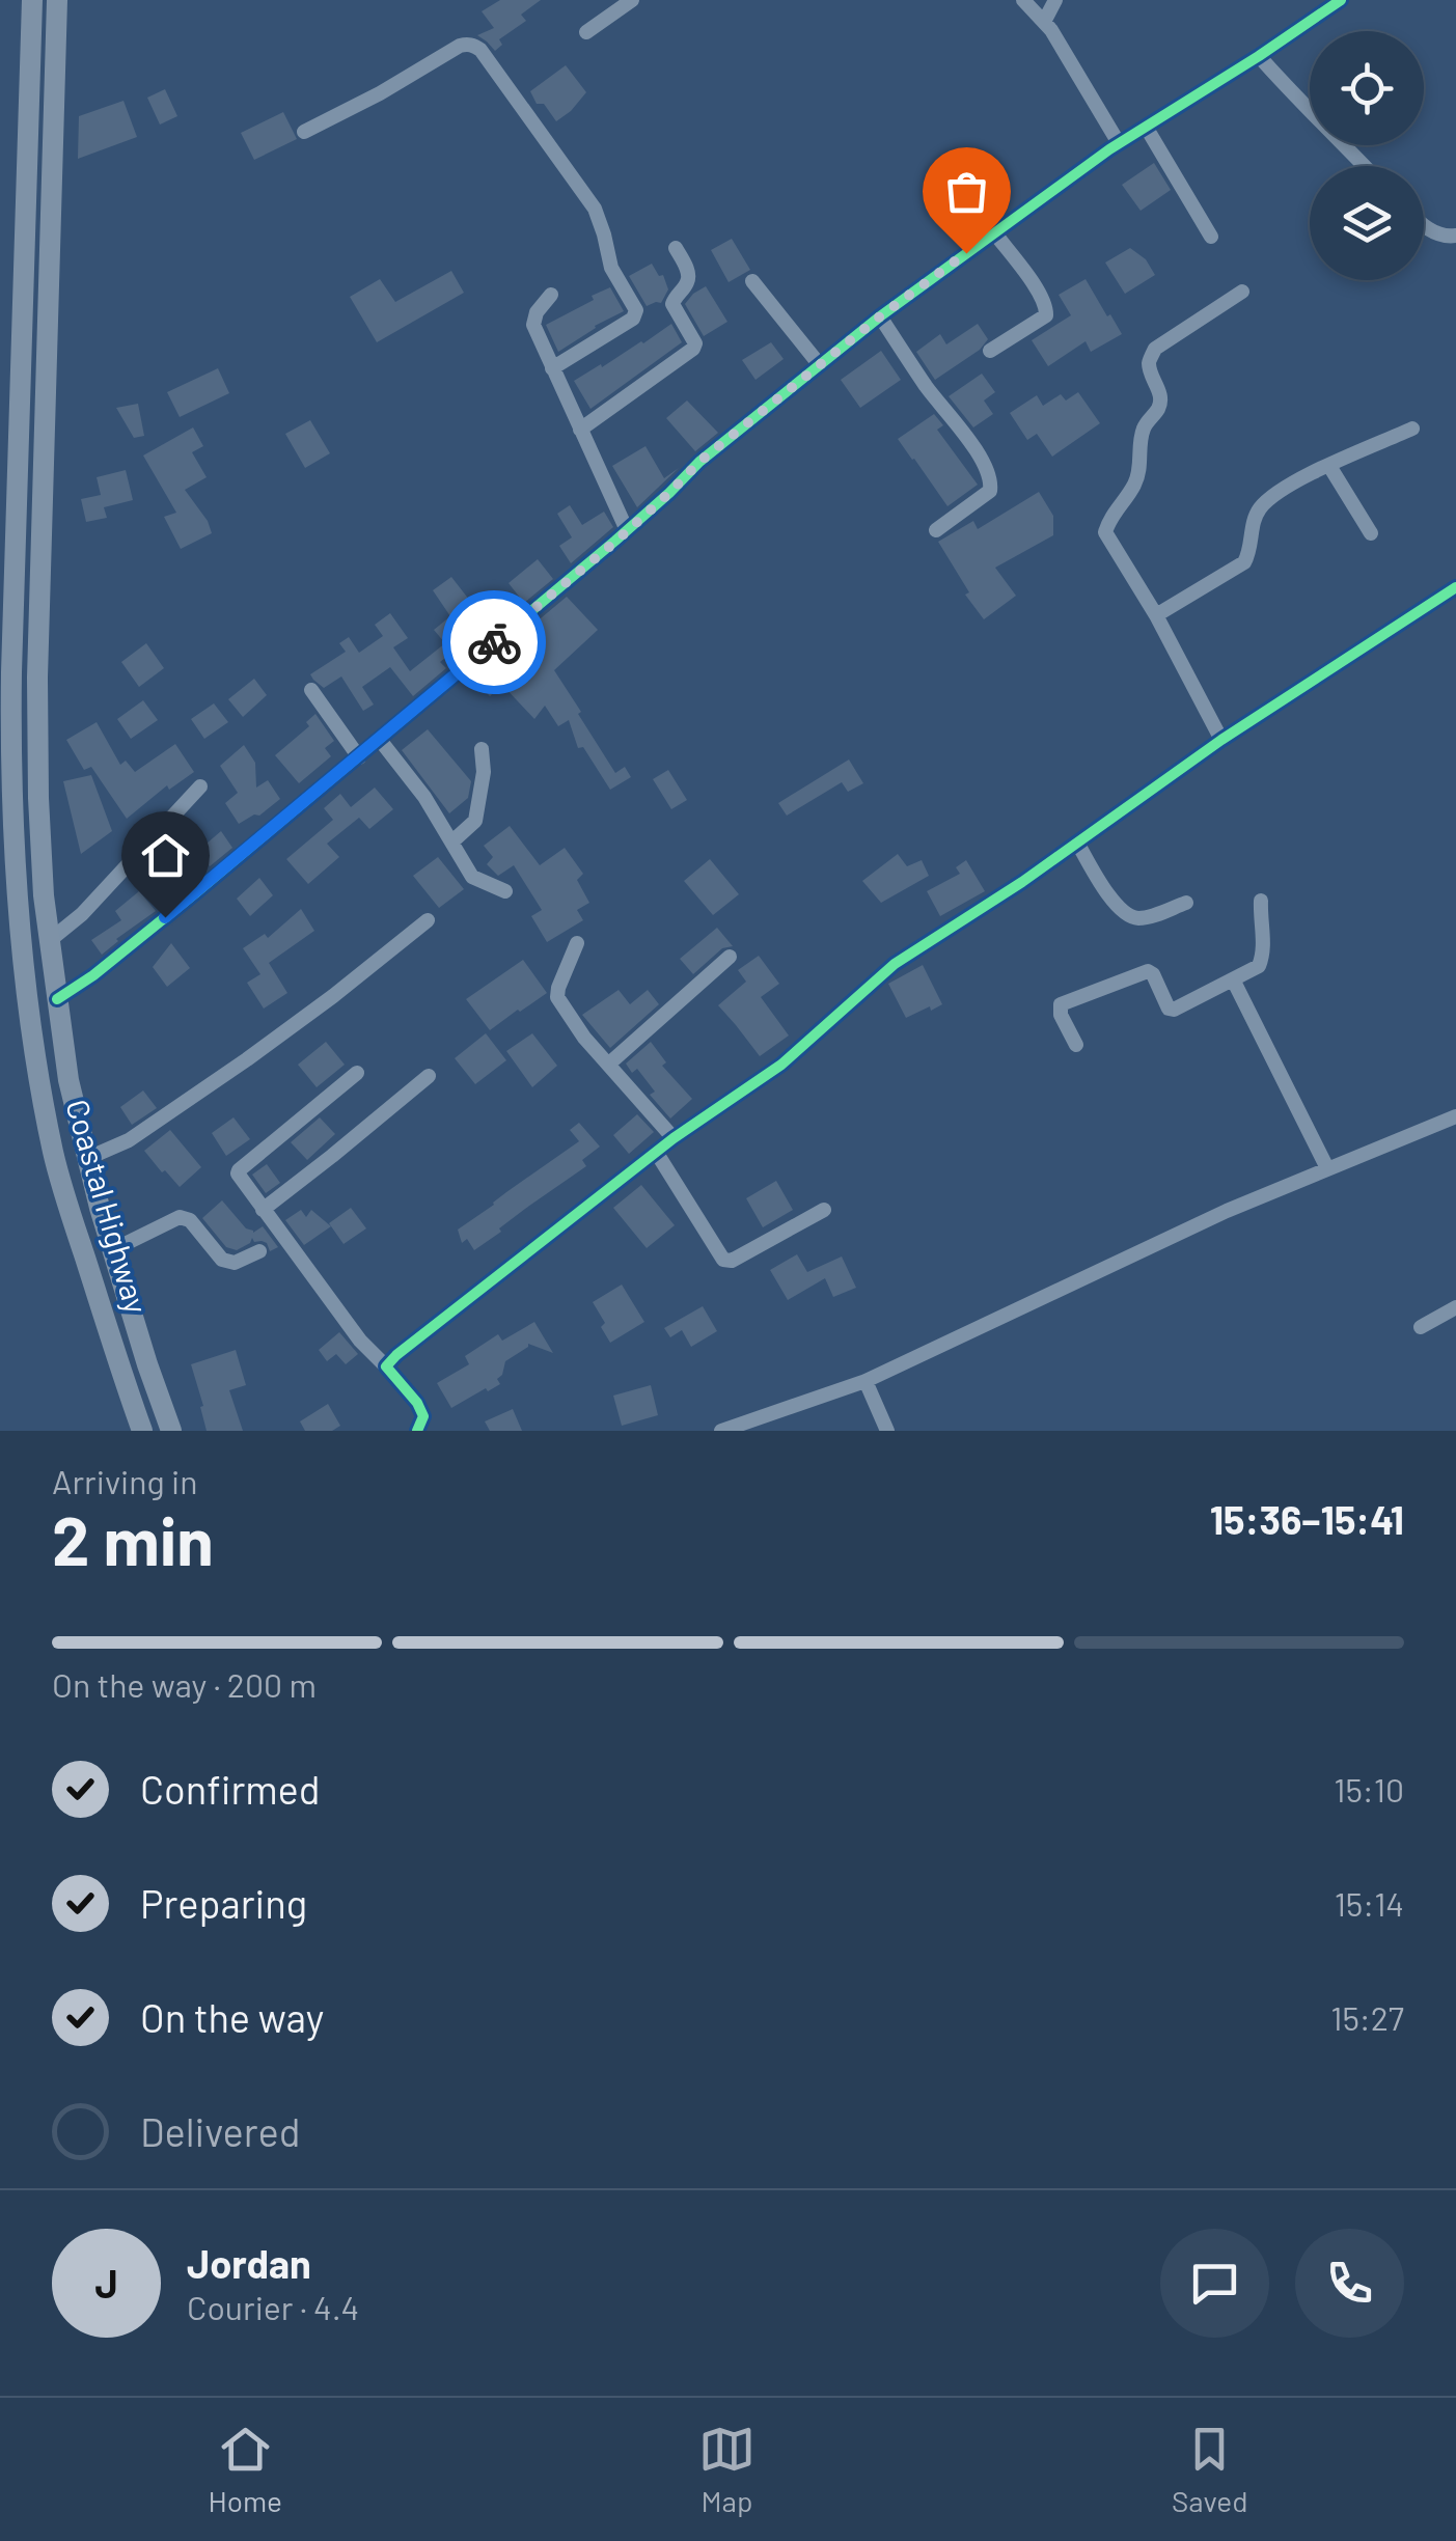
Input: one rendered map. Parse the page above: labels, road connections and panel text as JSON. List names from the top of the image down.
{
  "streets": {
    "highway": ["Coastal Highway"]
  },
  "page": {
    "heading": ["2 min", "Arriving in", "15:36–15:41"],
    "panel": ["Jordan", "Courier · 4.4"],
    "bar": "On the way · 200 m",
    "list": [
      ["Confirmed", "15:10"],
      ["Preparing", "15:14"],
      ["On the way", "15:27"],
      "Delivered"
    ],
    "round": "J",
    "tabs": ["Home", "Map", "Saved"]
  }
}
